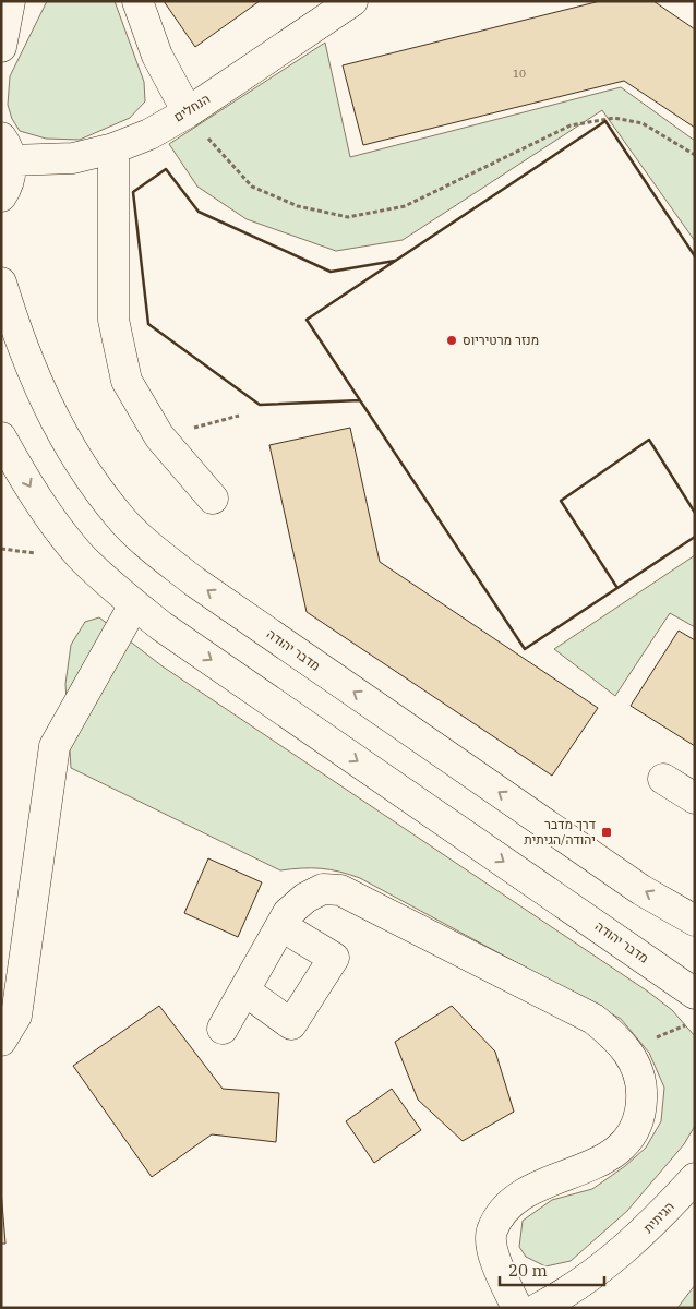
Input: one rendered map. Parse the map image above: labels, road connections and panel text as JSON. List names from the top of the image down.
{
  "streets": {
    "street": ["הנחלים", "מדבר יהודה", "הגיתית"]
  },
  "places": {
    "other": ["מנזר מרטיריוס"],
    "transit": ["דרך מדבר יהודה/הגיתית"]
  },
  "house_numbers": ["10"],
  "scale_bar": "20 m"
}
